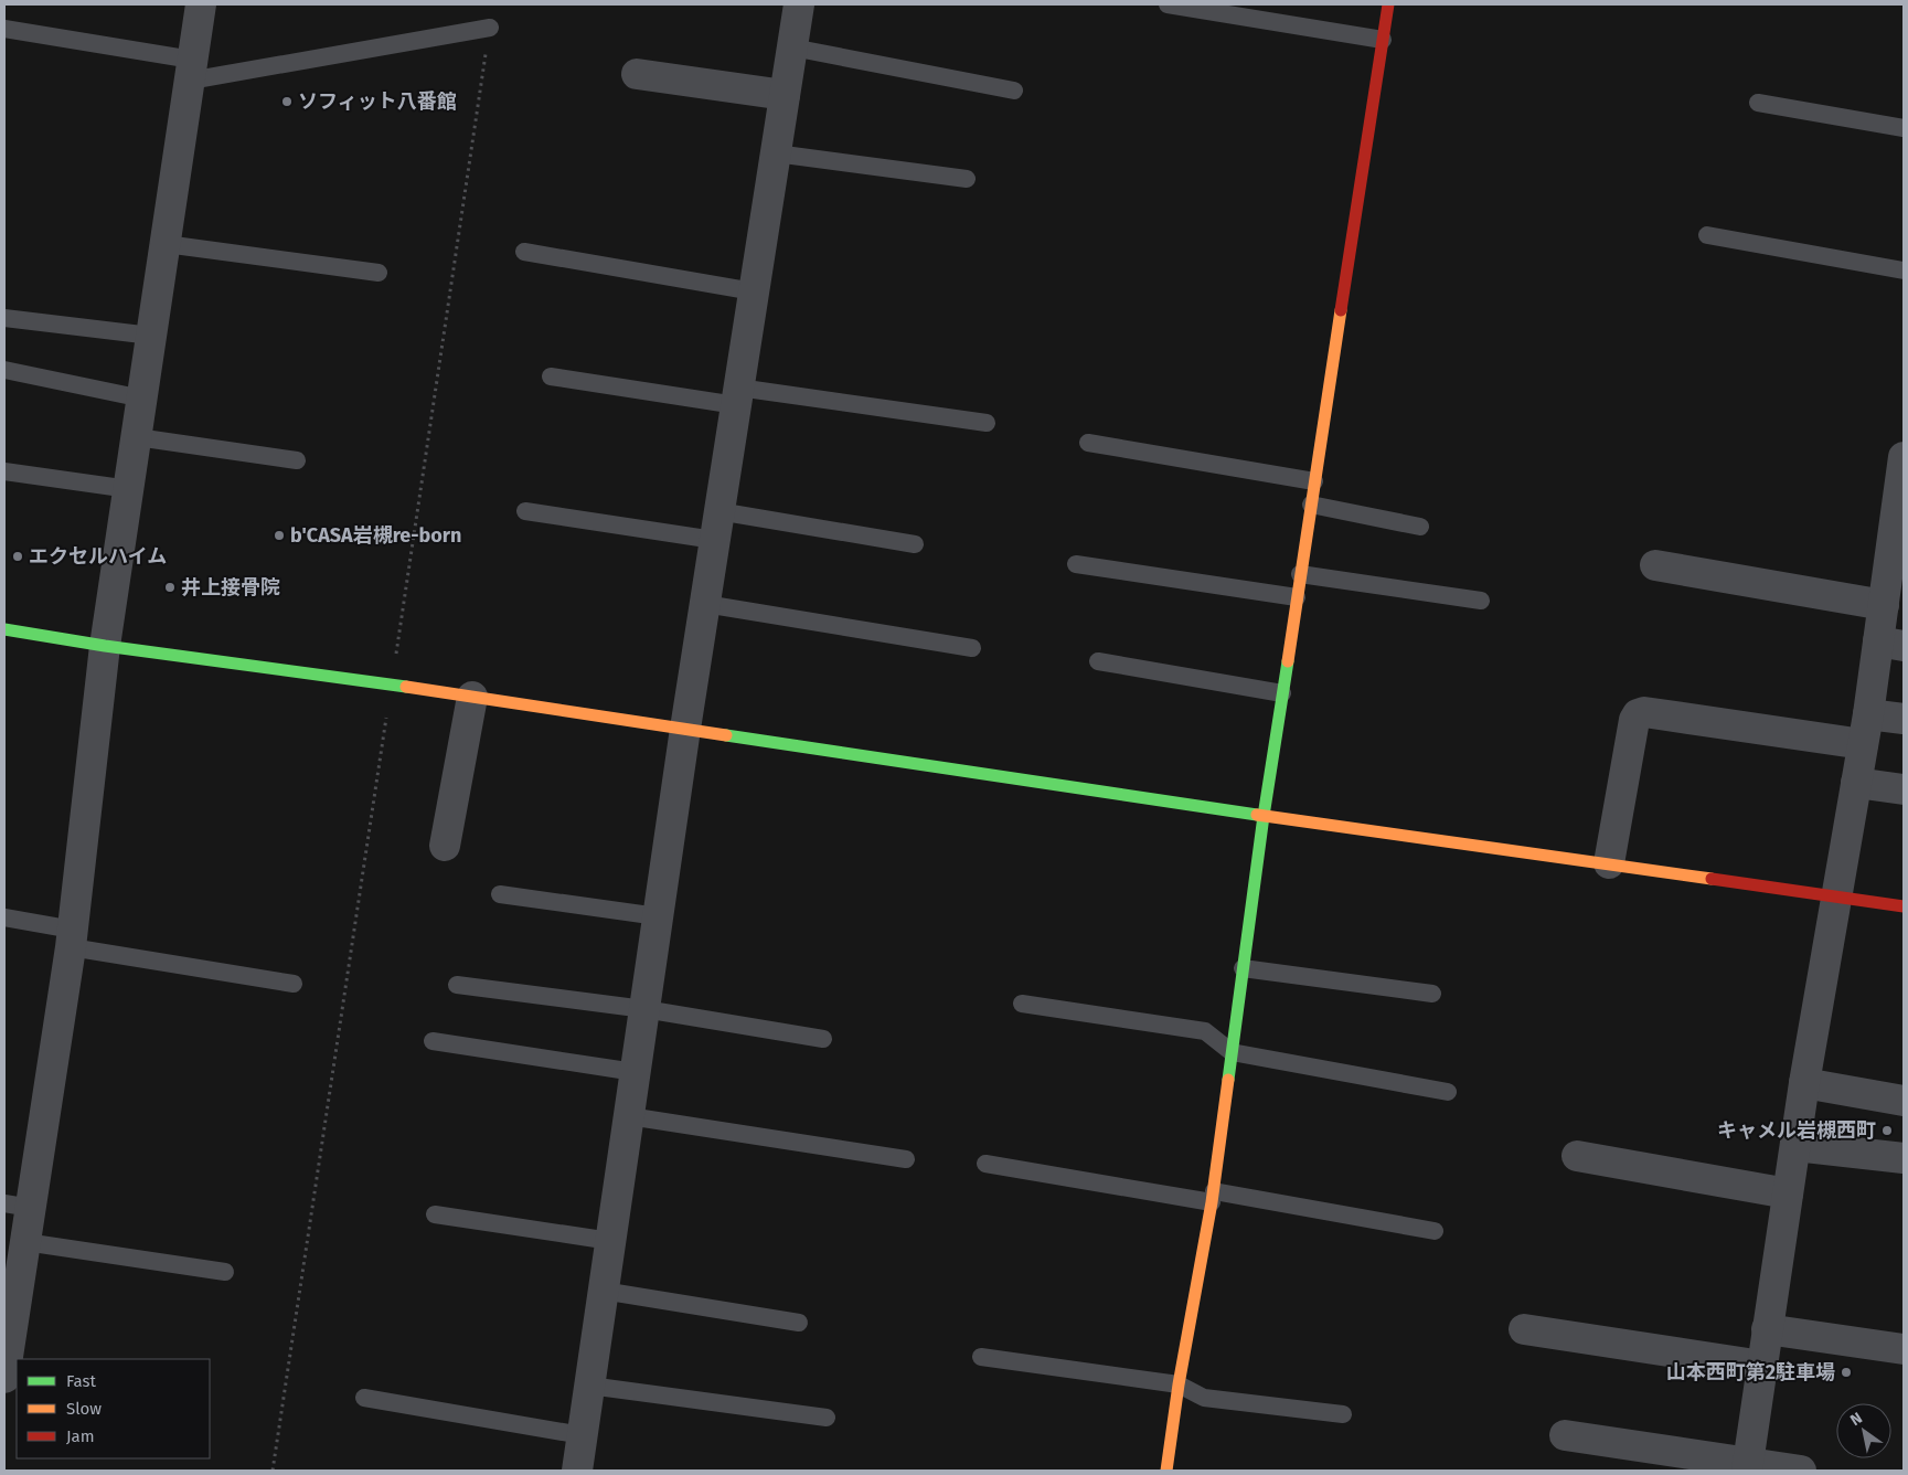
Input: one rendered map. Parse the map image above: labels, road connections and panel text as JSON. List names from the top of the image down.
{
  "places": [
    "ソフィット八番館",
    "b'CASA岩槻re-born",
    "エクセルハイム",
    "井上接骨院",
    "キャメル岩槻西町",
    "山本西町第2駐車場"
  ],
  "legend": ["Fast", "Slow", "Jam"],
  "north": "top left"
}
